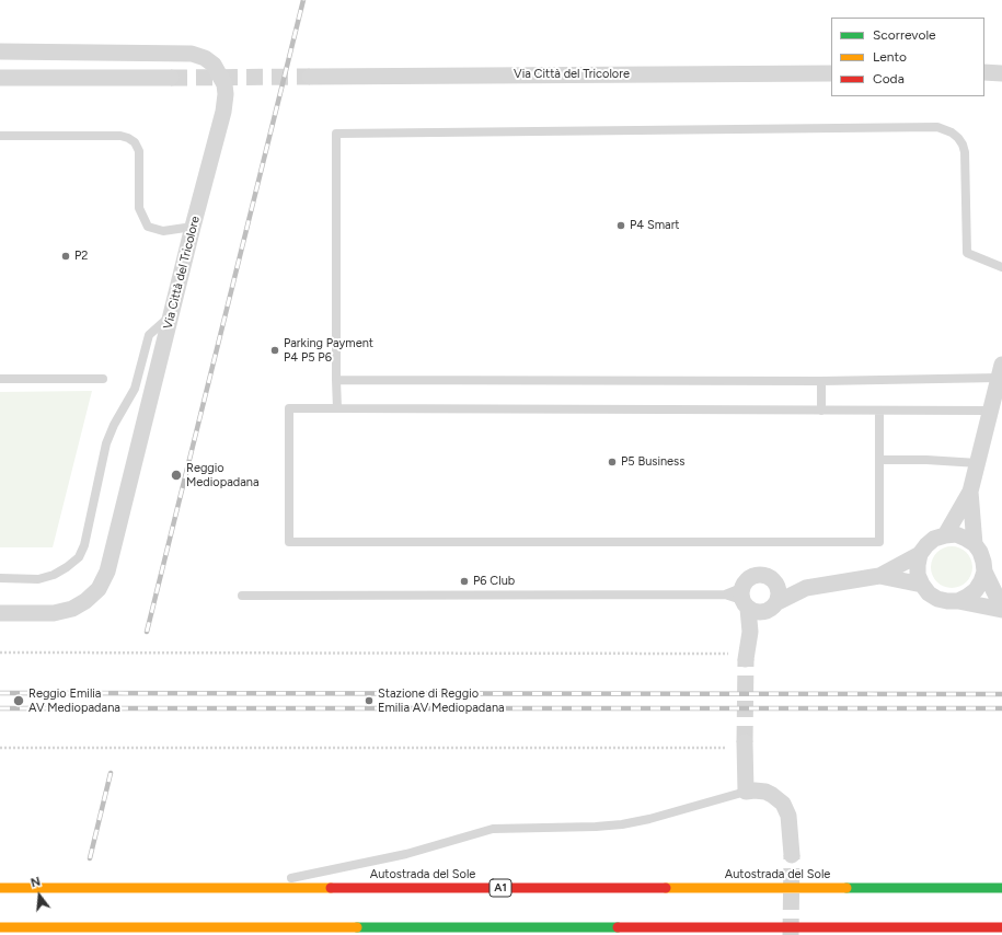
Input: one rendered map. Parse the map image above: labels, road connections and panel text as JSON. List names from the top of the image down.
{
  "streets": {
    "highway": ["Autostrada del Sole", "A1"],
    "street": ["Via Città del Tricolore"]
  },
  "places": [
    "P4 Smart",
    "P2",
    "Parking Payment P4 P5 P6",
    "P5 Business",
    "Reggio Mediopadana",
    "P6 Club",
    "Reggio Emilia AV Mediopadana",
    "Stazione di Reggio Emilia AV Mediopadana"
  ],
  "legend": ["Scorrevole", "Lento", "Coda"],
  "north": "top"
}
